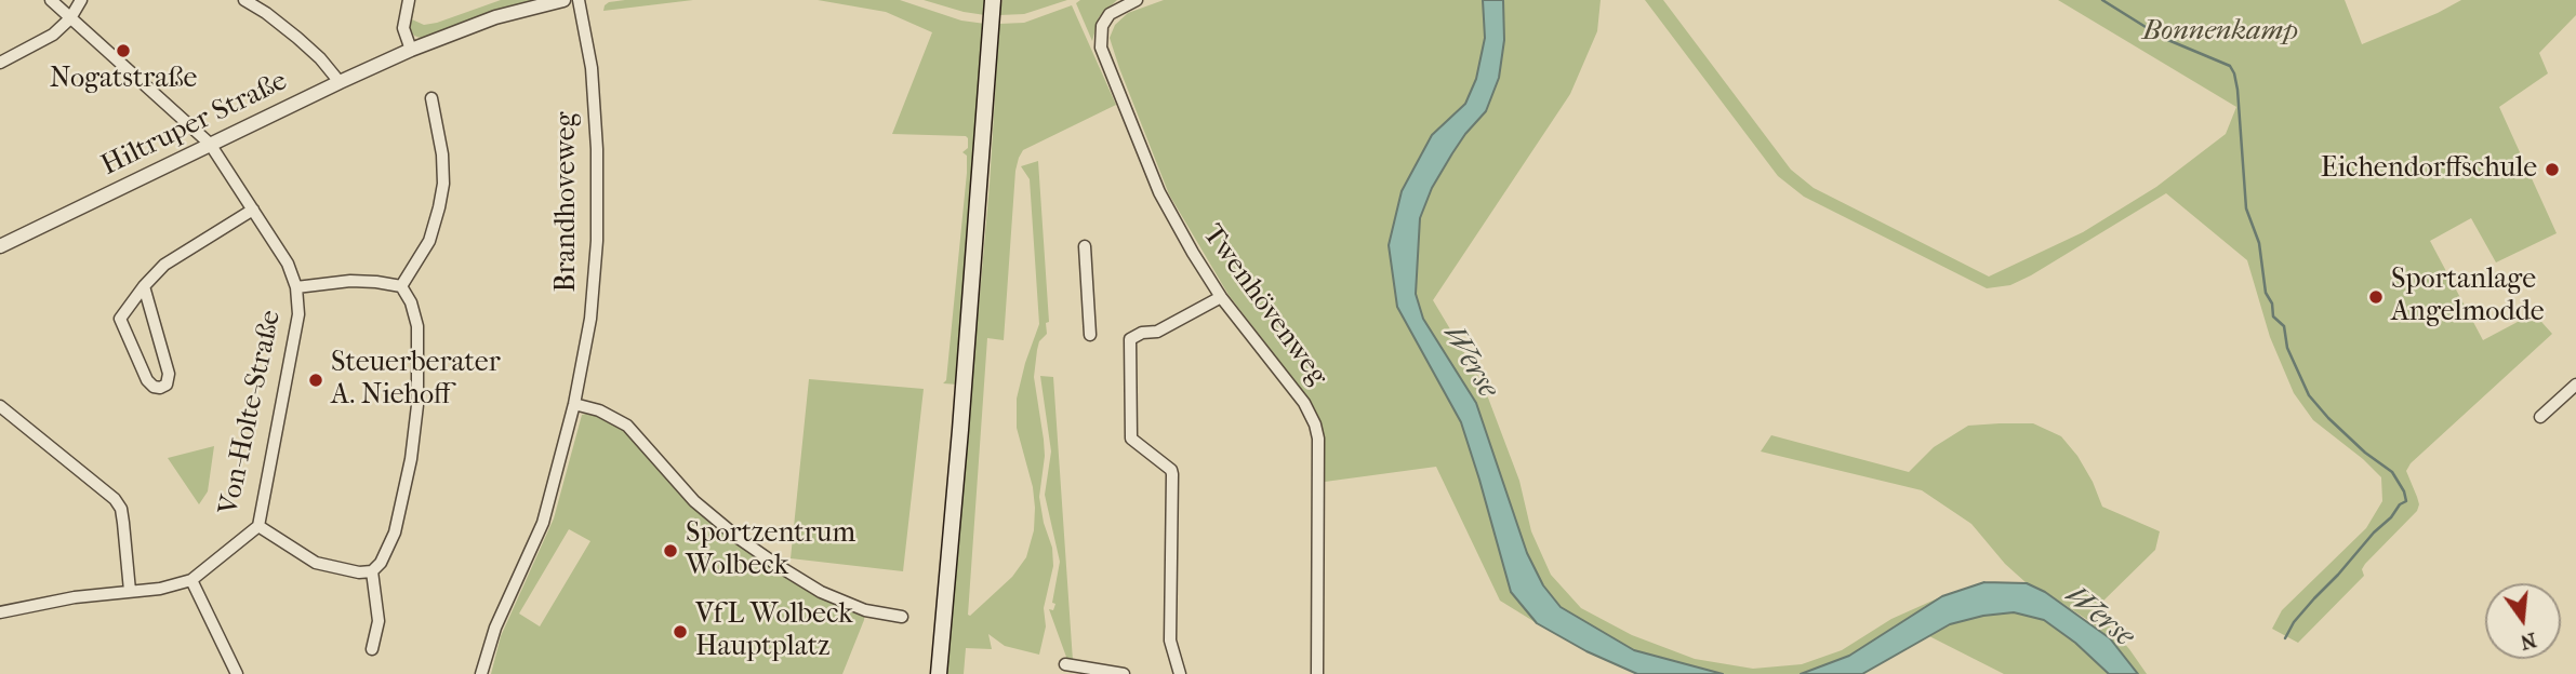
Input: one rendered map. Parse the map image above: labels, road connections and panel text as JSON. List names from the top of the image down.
{
  "streets": {
    "street": [
      "Hiltruper Straße",
      "Brandhoveweg",
      "Twenhövenweg",
      "Von-Holte-Straße"
    ]
  },
  "crossings": [
    ["Hiltruper Straße", "Von-Holte-Straße"]
  ],
  "water": ["Werse"],
  "parks": ["Bonnenkamp"],
  "places": [
    "Nogatstraße",
    "Eichendorffschule",
    "Sportanlage Angelmodde",
    "Steuerberater A. Niehoff",
    "Sportzentrum Wolbeck",
    "VfL Wolbeck Hauptplatz"
  ],
  "north": "bottom"
}
